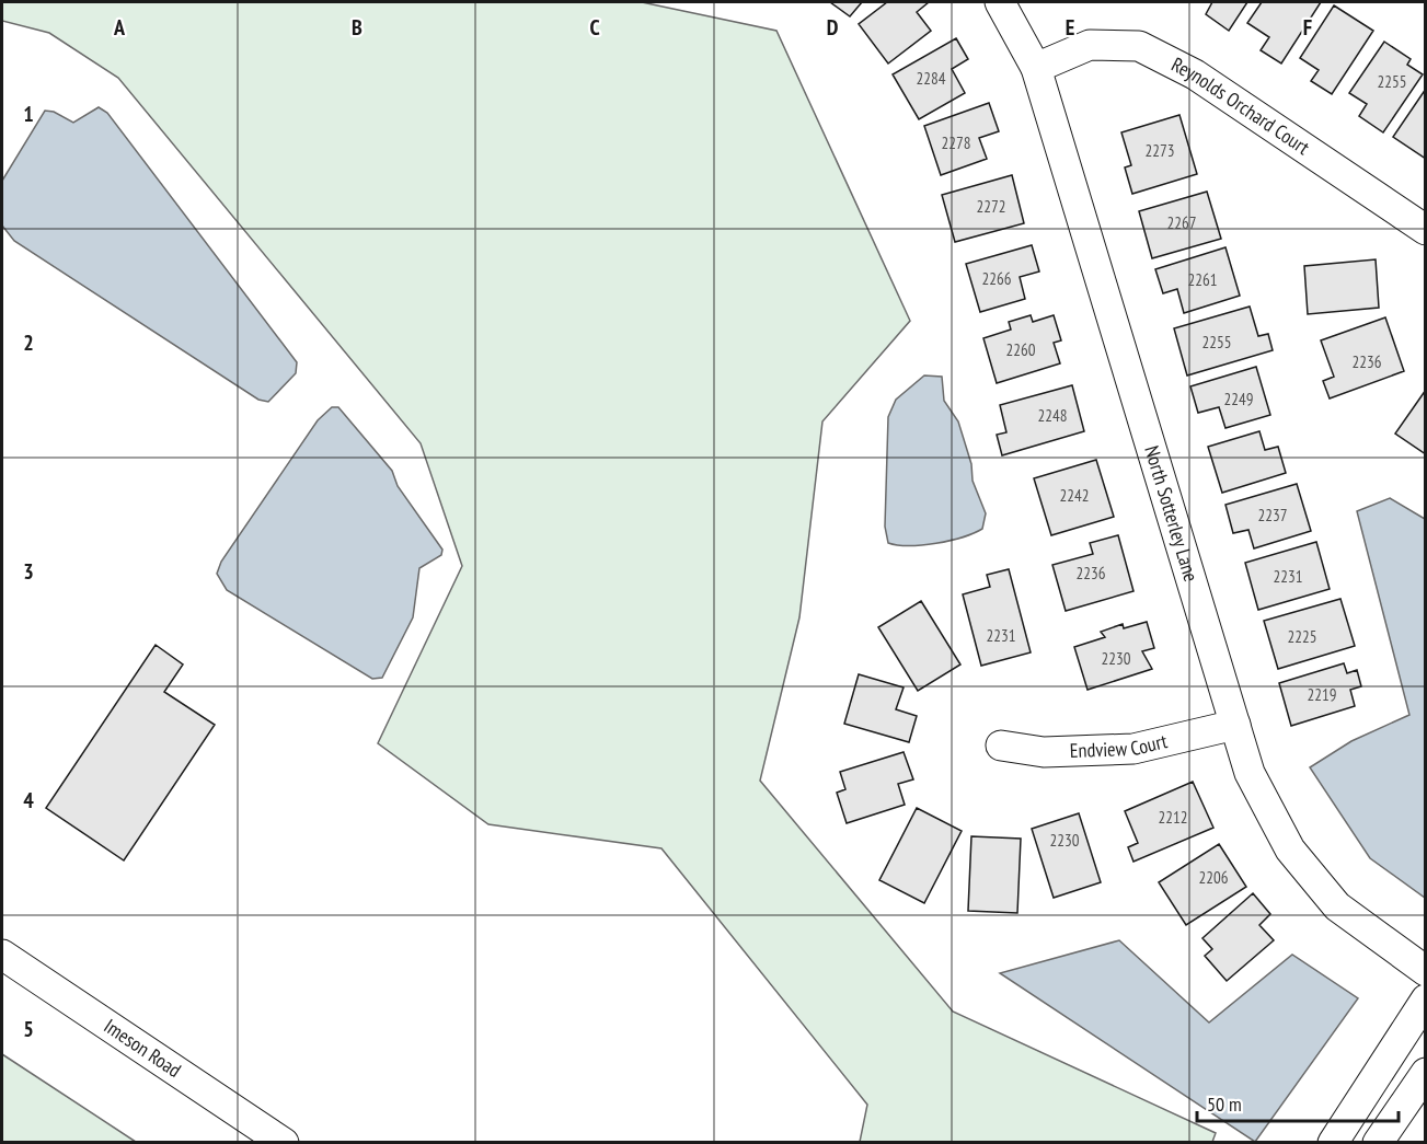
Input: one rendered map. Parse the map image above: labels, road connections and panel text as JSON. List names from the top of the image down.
{
  "streets": {
    "street": [
      "Reynolds Orchard Court",
      "North Sotterley Lane",
      "Endview Court",
      "Imeson Road"
    ]
  },
  "crossings": [
    ["Reynolds Orchard Court", "North Sotterley Lane"],
    ["North Sotterley Lane", "Endview Court"]
  ],
  "house_numbers": [
    "2284",
    "2255",
    "2278",
    "2273",
    "2272",
    "2267",
    "2266",
    "2261",
    "2255",
    "2260",
    "2236",
    "2249",
    "2248",
    "2242",
    "2237",
    "2236",
    "2231",
    "2231",
    "2225",
    "2230",
    "2219",
    "2212",
    "2230",
    "2206"
  ],
  "scale_bar": "50 m",
  "grid": {
    "columns": [
      "A",
      "B",
      "C",
      "D",
      "E",
      "F"
    ],
    "rows": [
      "1",
      "2",
      "3",
      "4",
      "5"
    ]
  }
}
